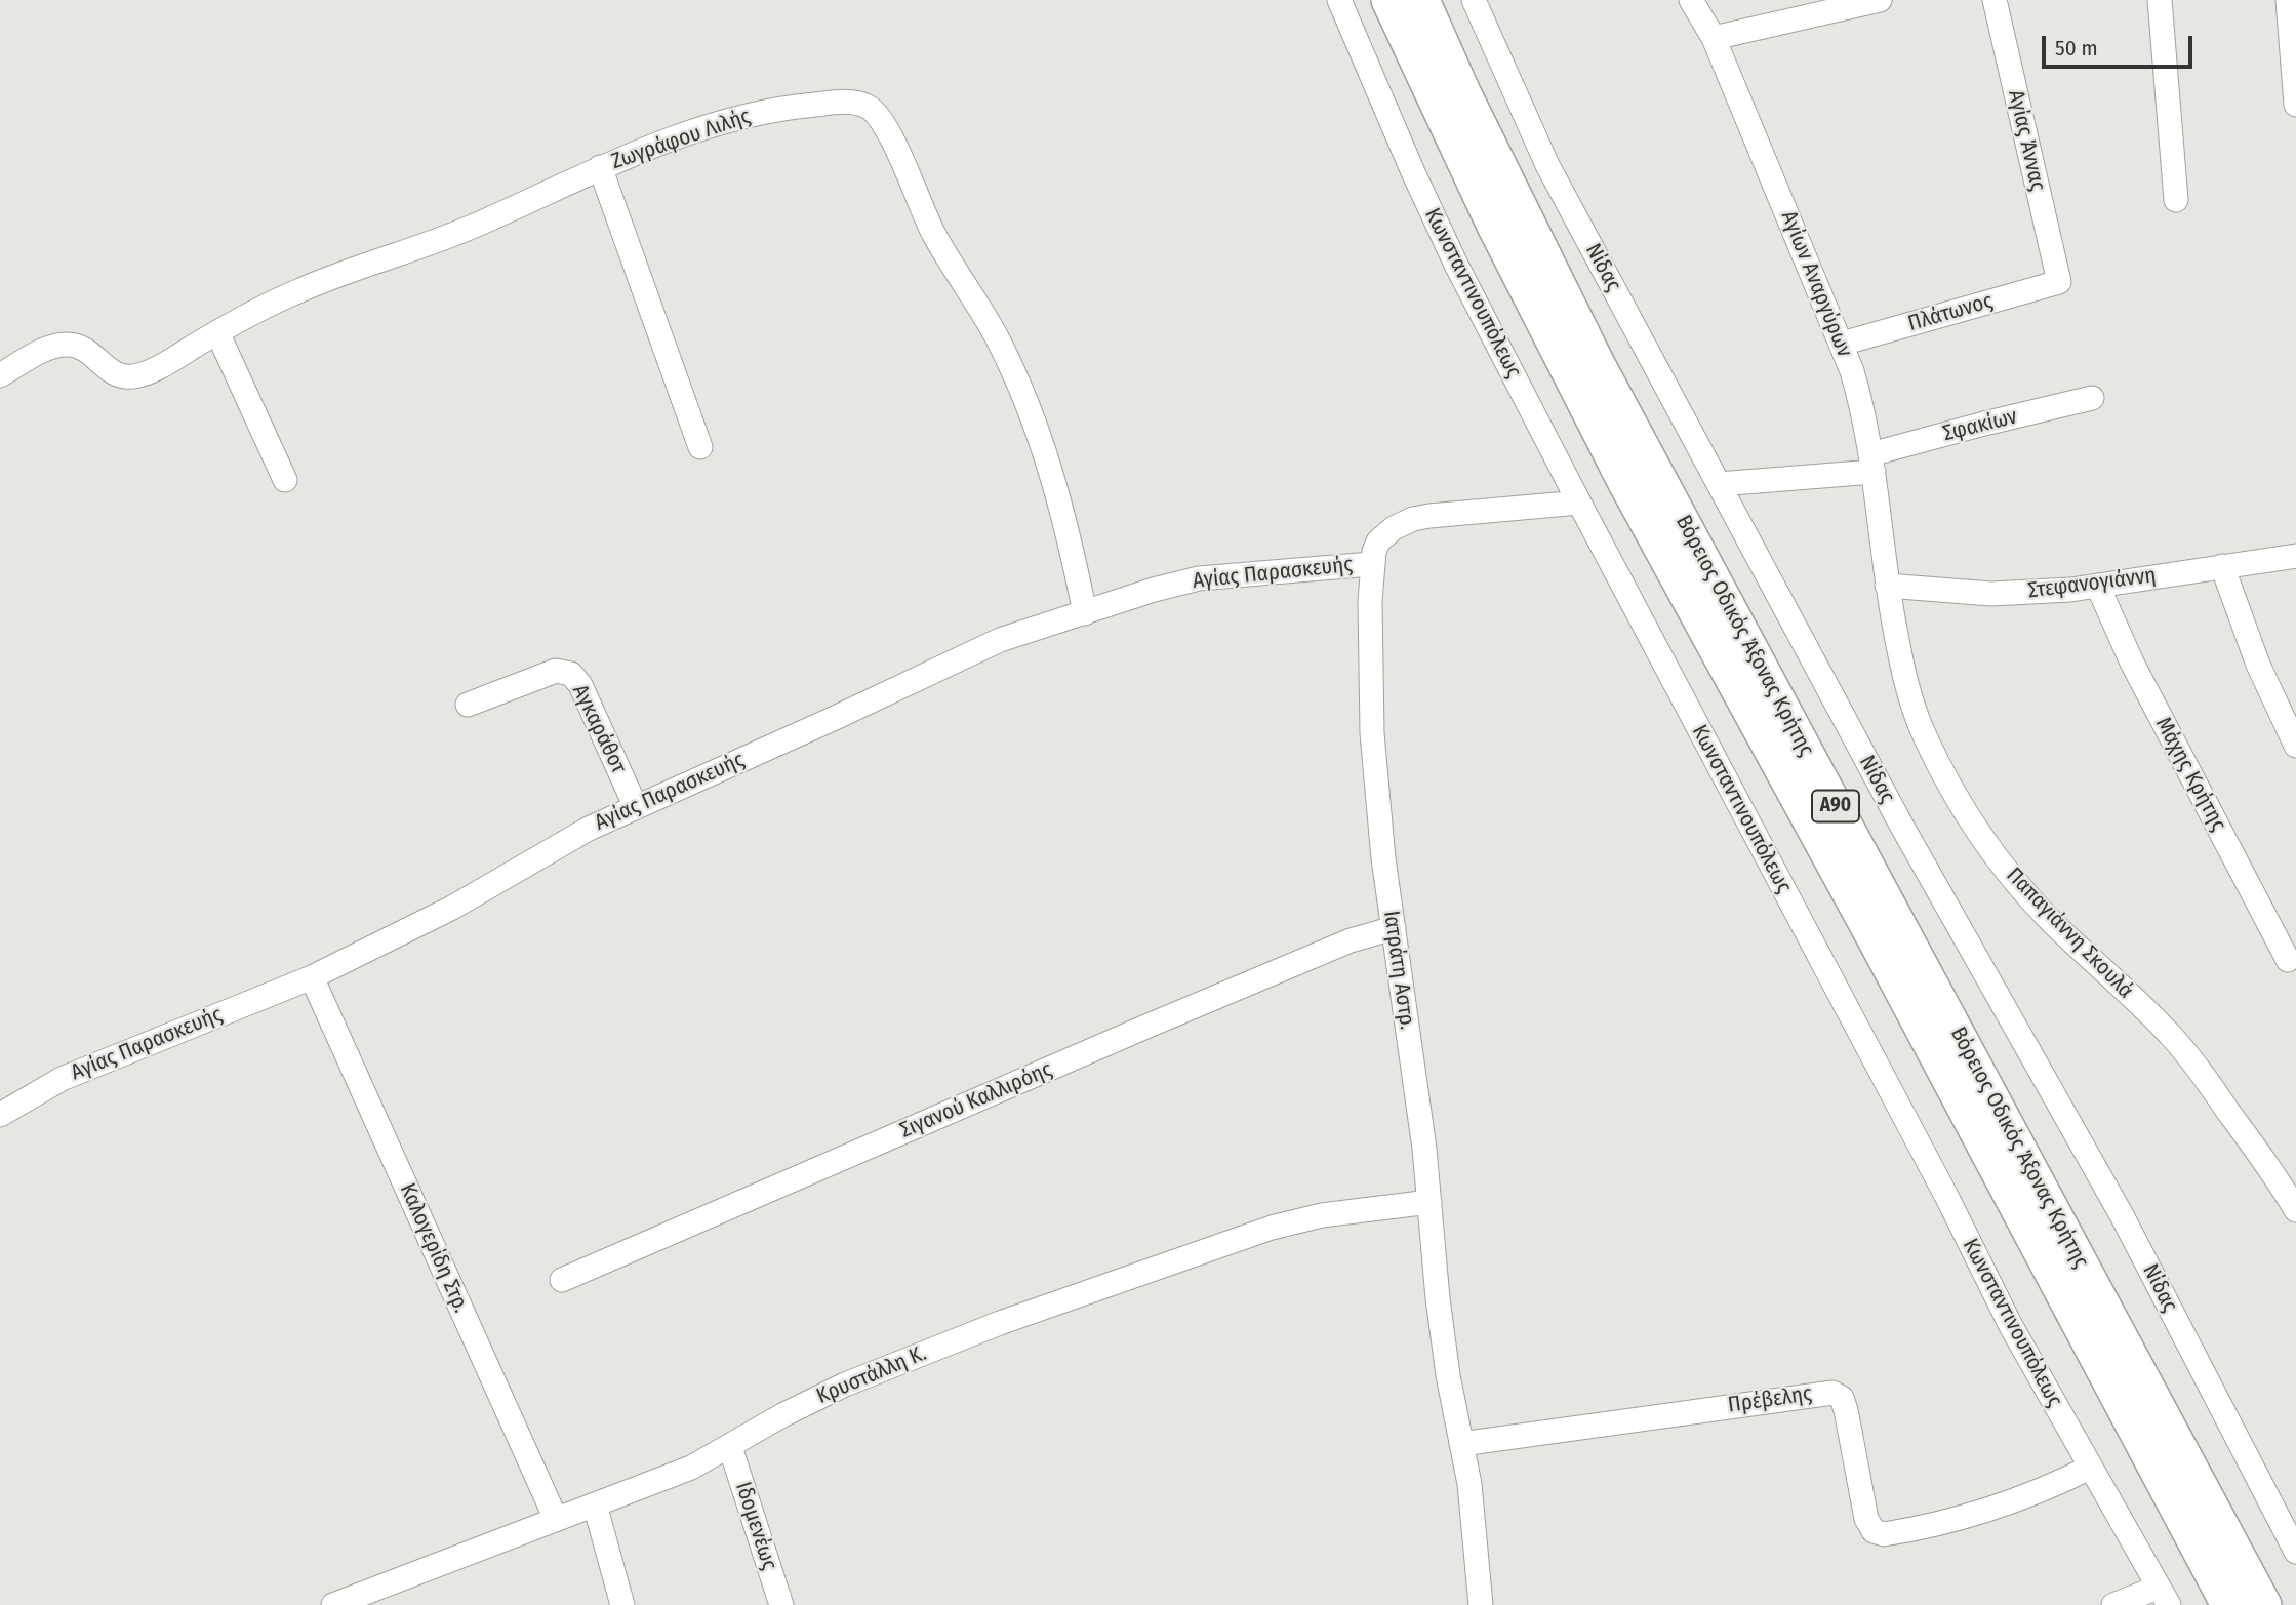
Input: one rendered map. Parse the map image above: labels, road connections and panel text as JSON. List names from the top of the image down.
{
  "streets": {
    "highway": ["Βόρειος Οδικός Άξονας Κρήτης", "Α90"],
    "street": [
      "Ζωγράφου Λιλής",
      "Αγίας Άννας",
      "Νίδας",
      "Αγίων Αναργύρων",
      "Κωνσταντινουπόλεως",
      "Πλάτωνος",
      "Σφακίων",
      "Αγίας Παρασκευής",
      "Στεφανογιάννη",
      "Αγκαράθοτ",
      "Μάχης Κρήτης",
      "Παπαγιάννη Σκουλά",
      "Ιατράτη Αστρ.",
      "Σιγανού Καλλιρόης",
      "Καλογερίδη Στρ.",
      "Κρυστάλλη Κ.",
      "Πρέβελης",
      "Ιδομενέως"
    ]
  },
  "crossings": [
    ["Ζωγράφου Λιλής", "Αγίας Παρασκευής"],
    ["Αγίας Άννας", "Πλάτωνος"],
    ["Νίδας", "Σφακίων"],
    ["Αγίων Αναργύρων", "Πλάτωνος"],
    ["Αγίων Αναργύρων", "Σφακίων"],
    ["Αγίων Αναργύρων", "Στεφανογιάννη"],
    ["Αγίων Αναργύρων", "Παπαγιάννη Σκουλά"],
    ["Κωνσταντινουπόλεως", "Ιατράτη Αστρ."],
    ["Κωνσταντινουπόλεως", "Πρέβελης"],
    ["Αγίας Παρασκευής", "Αγκαράθοτ"],
    ["Αγίας Παρασκευής", "Ιατράτη Αστρ."],
    ["Αγίας Παρασκευής", "Καλογερίδη Στρ."],
    ["Στεφανογιάννη", "Μάχης Κρήτης"],
    ["Στεφανογιάννη", "Παπαγιάννη Σκουλά"],
    ["Ιατράτη Αστρ.", "Σιγανού Καλλιρόης"],
    ["Ιατράτη Αστρ.", "Κρυστάλλη Κ."],
    ["Ιατράτη Αστρ.", "Πρέβελης"],
    ["Καλογερίδη Στρ.", "Κρυστάλλη Κ."],
    ["Κρυστάλλη Κ.", "Ιδομενέως"]
  ],
  "scale_bar": "50 m"
}
